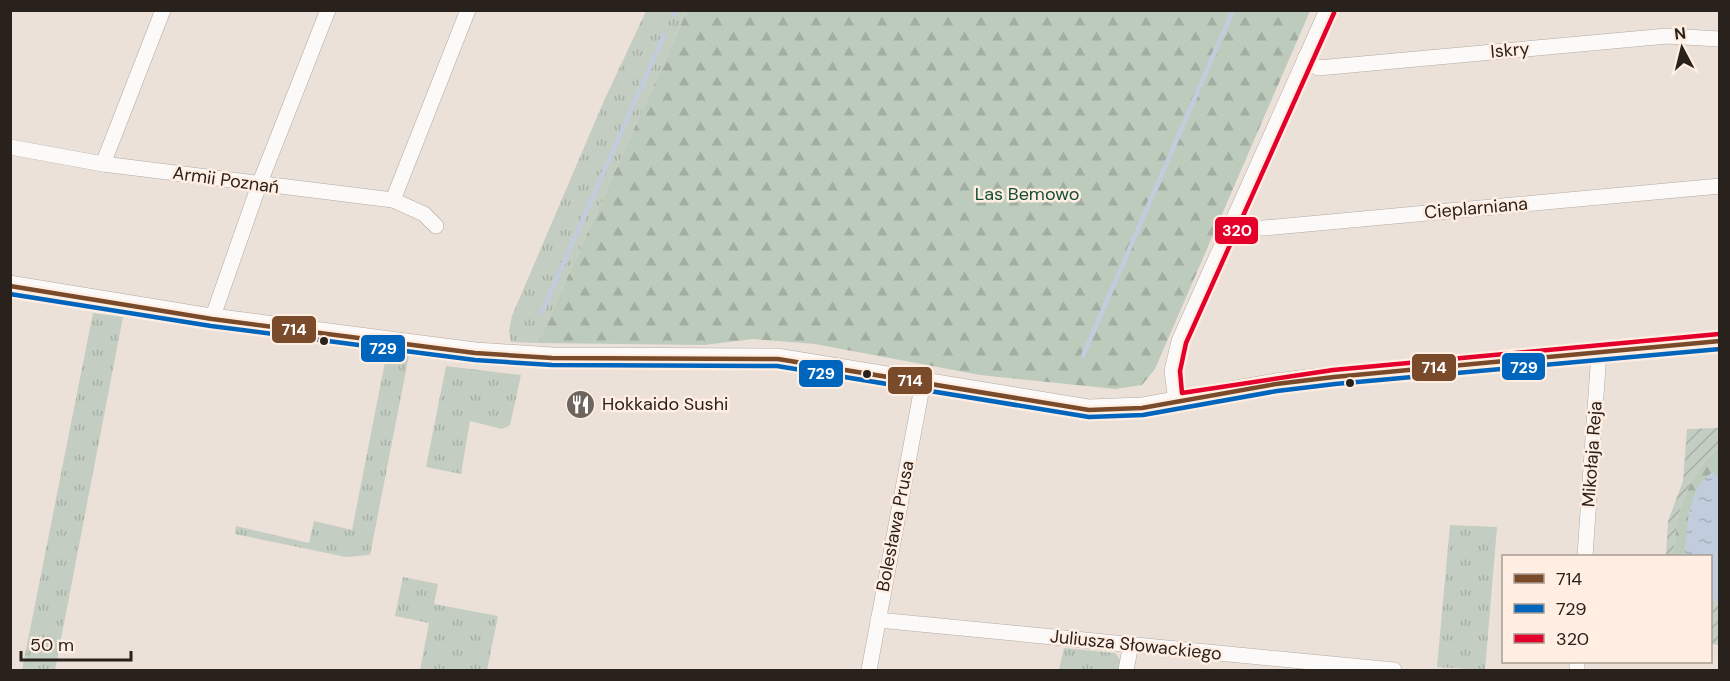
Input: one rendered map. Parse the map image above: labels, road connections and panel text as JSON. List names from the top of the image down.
{
  "streets": {
    "street": [
      "Iskry",
      "Armii Poznań",
      "Cieplarniana",
      "Mikołaja Reja",
      "Bolesława Prusa",
      "Juliusza Słowackiego"
    ]
  },
  "crossings": [
    ["Bolesława Prusa", "Juliusza Słowackiego"]
  ],
  "parks": ["Las Bemowo"],
  "places": {
    "restaurant": ["Hokkaido Sushi"]
  },
  "lines": ["transit line 320", "transit line 714", "transit line 729"],
  "legend": ["714", "729", "320"],
  "scale_bar": "50 m",
  "north": "top"
}
